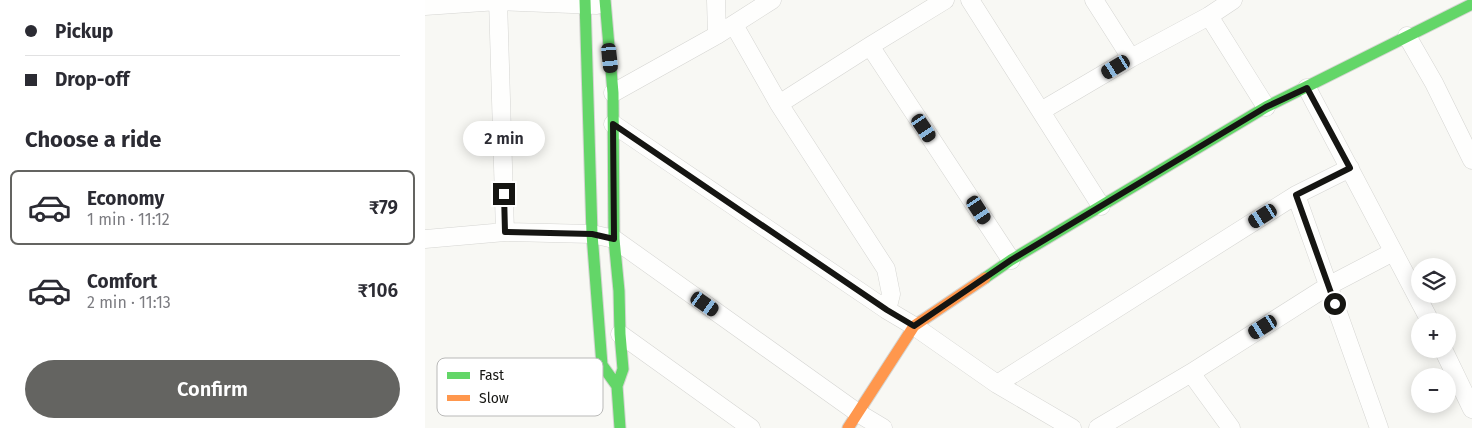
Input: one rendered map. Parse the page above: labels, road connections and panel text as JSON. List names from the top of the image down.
{
  "legend": ["Fast", "Slow"],
  "page": {
    "banner": ["Pickup", "Drop-off"],
    "heading": "Choose a ride",
    "bubble": "2 min",
    "list": [
      {
        "name": "Economy",
        "note": "1 min · 11:12",
        "value": "₹79"
      },
      {
        "name": "Comfort",
        "note": "2 min · 11:13",
        "value": "₹106"
      }
    ],
    "map_buttons": ["+", "−"],
    "buttons": "Confirm"
  }
}
